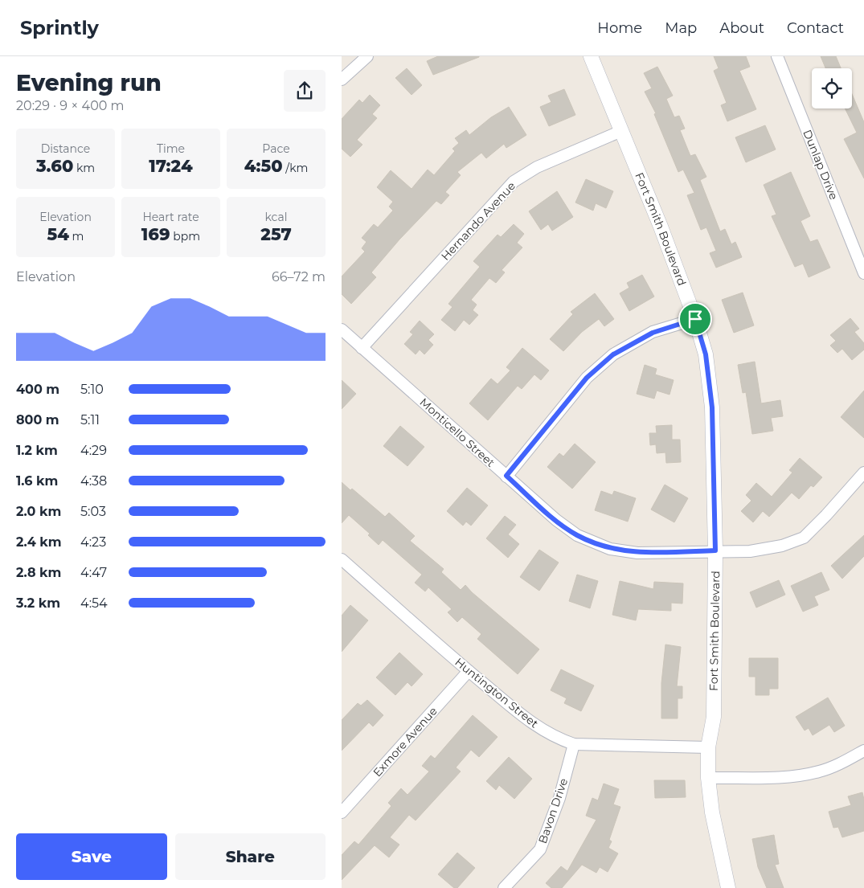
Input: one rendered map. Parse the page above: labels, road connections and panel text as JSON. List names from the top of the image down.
{
  "streets": {
    "street": [
      "Dunlap Drive",
      "Hernando Avenue",
      "Fort Smith Boulevard",
      "Monticello Street",
      "Huntington Street",
      "Exmore Avenue",
      "Bavon Drive"
    ]
  },
  "crossings": [
    ["Hernando Avenue", "Fort Smith Boulevard"],
    ["Hernando Avenue", "Monticello Street"],
    ["Fort Smith Boulevard", "Monticello Street"],
    ["Fort Smith Boulevard", "Huntington Street"],
    ["Huntington Street", "Exmore Avenue"],
    ["Huntington Street", "Bavon Drive"]
  ],
  "page": {
    "header": "Sprintly",
    "nav": [
      "Home",
      "Map",
      "About",
      "Contact"
    ],
    "heading": ["Evening run", "20:29 · 9 × 400 m"],
    "stats": [
      ["Distance", "3.60 km"],
      ["Time", "17:24"],
      ["Pace", "4:50 /km"],
      ["Elevation", "54 m"],
      ["Heart rate", "169 bpm"],
      ["kcal", "257"]
    ],
    "chart": ["Elevation", "66–72 m"],
    "list": [
      {
        "name": "400 m",
        "note": "5:10"
      },
      {
        "name": "800 m",
        "note": "5:11"
      },
      {
        "name": "1.2 km",
        "note": "4:29"
      },
      {
        "name": "1.6 km",
        "note": "4:38"
      },
      {
        "name": "2.0 km",
        "note": "5:03"
      },
      {
        "name": "2.4 km",
        "note": "4:23"
      },
      {
        "name": "2.8 km",
        "note": "4:47"
      },
      {
        "name": "3.2 km",
        "note": "4:54"
      }
    ],
    "buttons": ["Save", "Share"]
  }
}
